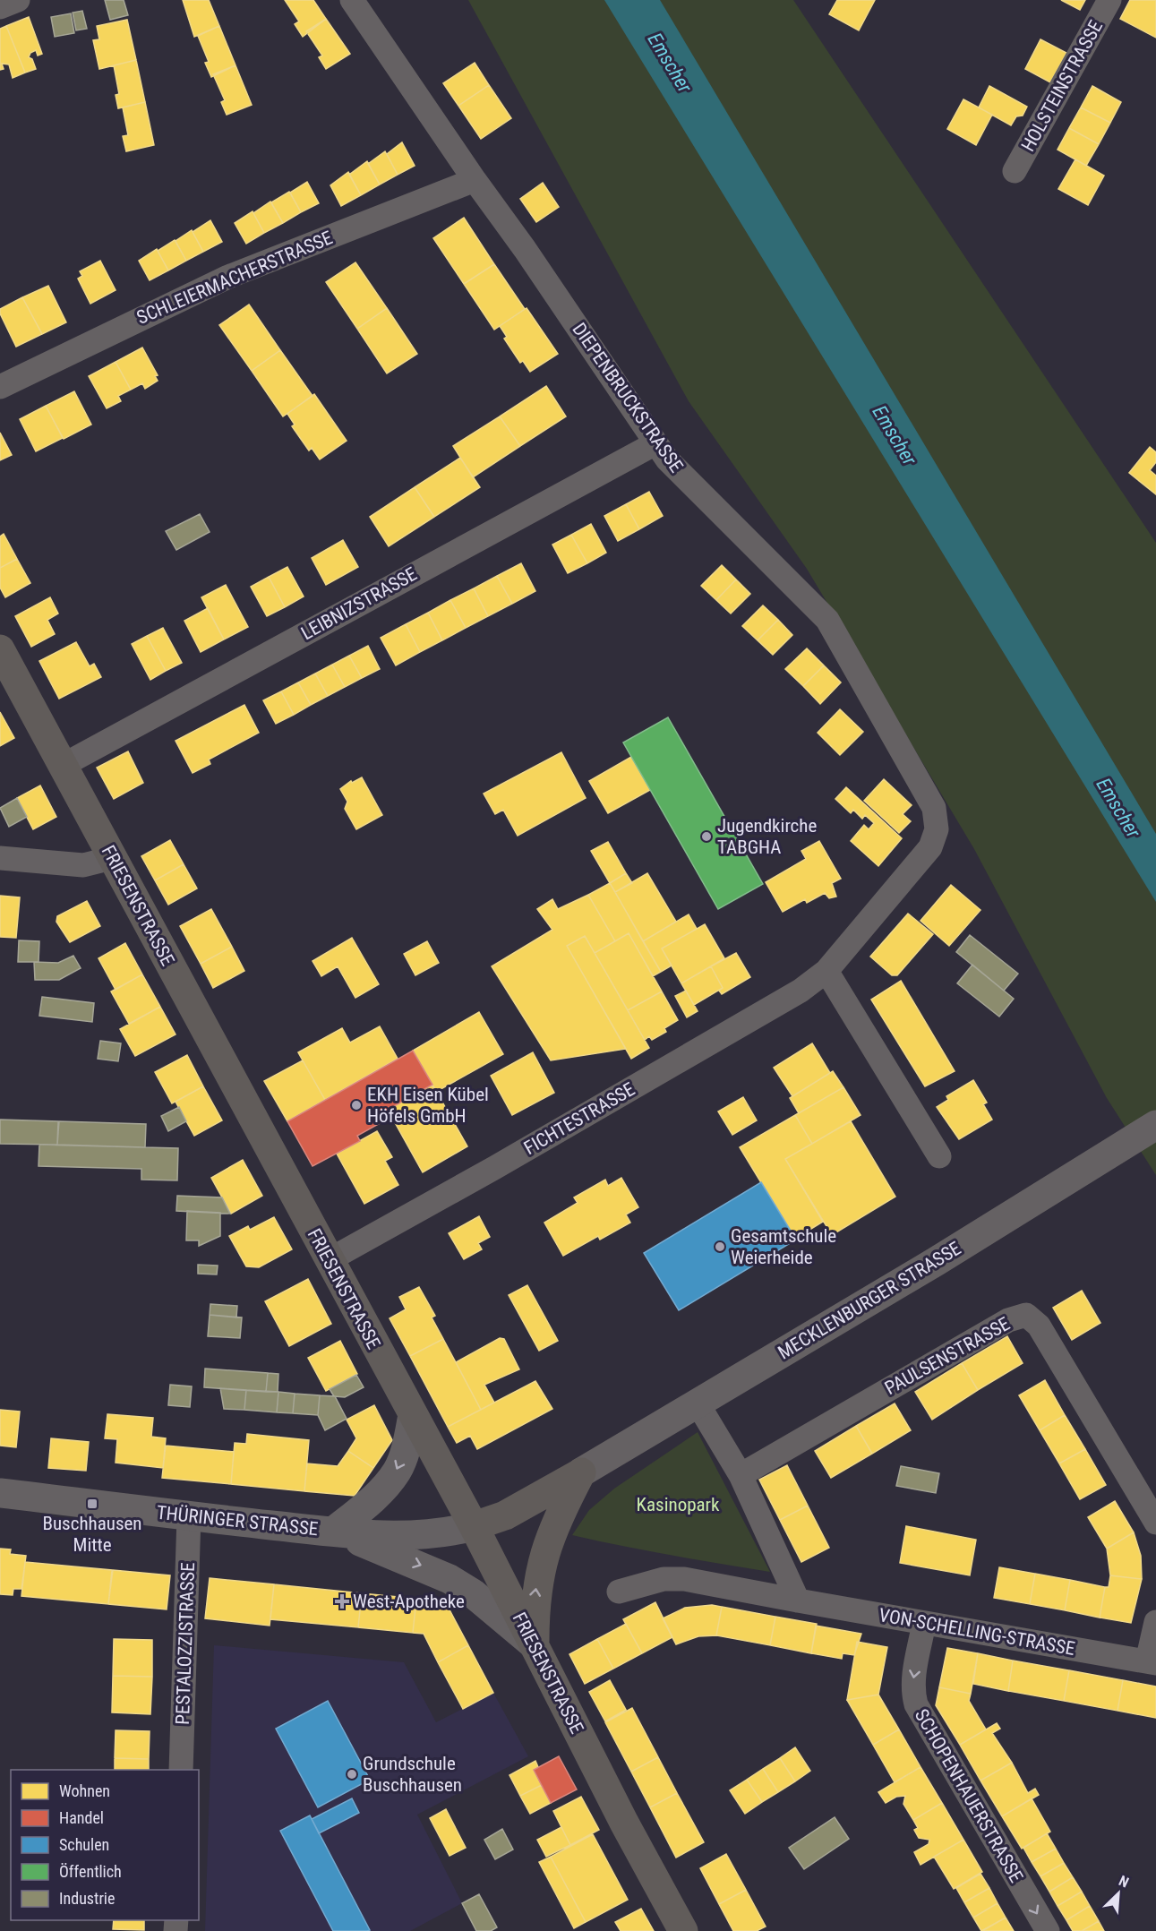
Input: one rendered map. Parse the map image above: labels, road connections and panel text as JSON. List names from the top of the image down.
{
  "streets": {
    "main road": ["FRIESENSTRASSE", "MECKLENBURGER STRASSE"],
    "street": [
      "HOLSTEINSTRASSE",
      "SCHLEIERMACHERSTRASSE",
      "DIEPENBRUCKSTRASSE",
      "LEIBNIZSTRASSE",
      "FICHTESTRASSE",
      "PAULSENSTRASSE",
      "THÜRINGER STRASSE",
      "VON-SCHELLING-STRASSE",
      "PESTALOZZISTRASSE",
      "SCHOPENHAUERSTRASSE"
    ]
  },
  "crossings": [
    ["SCHLEIERMACHERSTRASSE", "DIEPENBRUCKSTRASSE"],
    ["DIEPENBRUCKSTRASSE", "LEIBNIZSTRASSE"],
    ["DIEPENBRUCKSTRASSE", "FICHTESTRASSE"],
    ["LEIBNIZSTRASSE", "FRIESENSTRASSE"],
    ["FRIESENSTRASSE", "FICHTESTRASSE"],
    ["FRIESENSTRASSE", "MECKLENBURGER STRASSE"],
    ["FRIESENSTRASSE", "THÜRINGER STRASSE"],
    ["MECKLENBURGER STRASSE", "THÜRINGER STRASSE"],
    ["THÜRINGER STRASSE", "PESTALOZZISTRASSE"],
    ["VON-SCHELLING-STRASSE", "SCHOPENHAUERSTRASSE"]
  ],
  "one_way": ["SCHOPENHAUERSTRASSE"],
  "water": ["Emscher"],
  "parks": ["Kasinopark"],
  "places": {
    "other": [
      "Jugendkirche TABGHA",
      "EKH Eisen Kübel Höfels GmbH",
      "Gesamtschule Weierheide",
      "Grundschule Buschhausen"
    ],
    "transit": ["Buschhausen Mitte"],
    "health": ["West-Apotheke"]
  },
  "legend": [
    "Wohnen",
    "Handel",
    "Schulen",
    "Öffentlich",
    "Industrie"
  ],
  "north": "top right"
}
